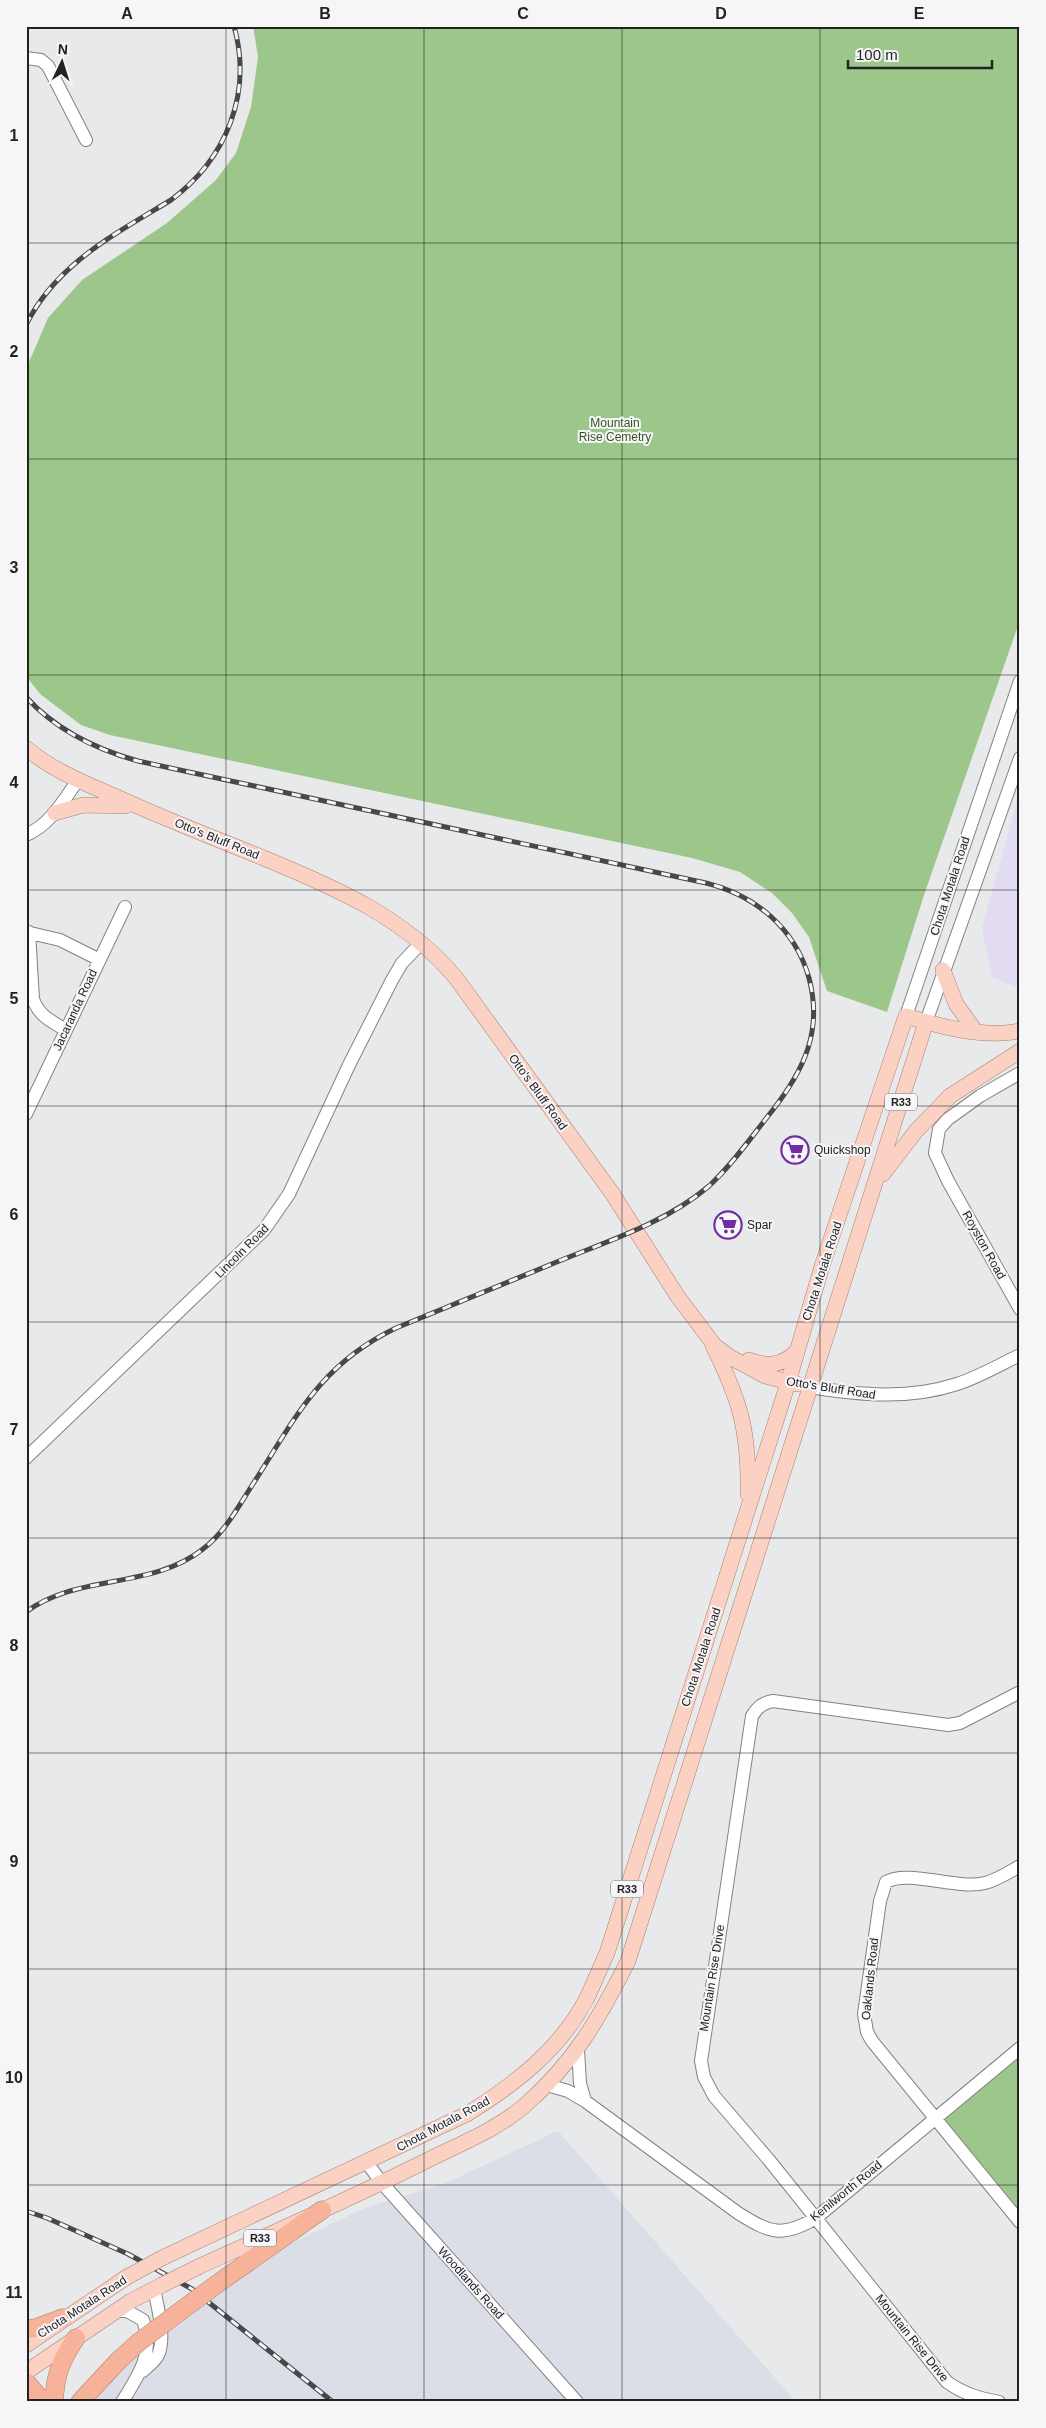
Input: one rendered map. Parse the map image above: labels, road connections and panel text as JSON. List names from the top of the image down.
{
  "streets": {
    "main road": ["Otto's Bluff Road", "Chota Motala Road", "R33"],
    "street": [
      "Jacaranda Road",
      "Royston Road",
      "Lincoln Road",
      "Mountain Rise Drive",
      "Oaklands Road",
      "Kenilworth Road",
      "Woodlands Road"
    ]
  },
  "crossings": [
    ["Otto's Bluff Road", "Chota Motala Road"],
    ["Otto's Bluff Road", "Lincoln Road"],
    ["Chota Motala Road", "Kenilworth Road"],
    ["Chota Motala Road", "Woodlands Road"],
    ["Mountain Rise Drive", "Kenilworth Road"],
    ["Oaklands Road", "Kenilworth Road"]
  ],
  "parks": ["Mountain Rise Cemetry"],
  "places": {
    "supermarket": ["Quickshop", "Spar"]
  },
  "scale_bar": "100 m",
  "north": "top",
  "grid": {
    "columns": [
      "A",
      "B",
      "C",
      "D",
      "E"
    ],
    "rows": [
      "1",
      "2",
      "3",
      "4",
      "5",
      "6",
      "7",
      "8",
      "9",
      "10",
      "11"
    ]
  }
}
